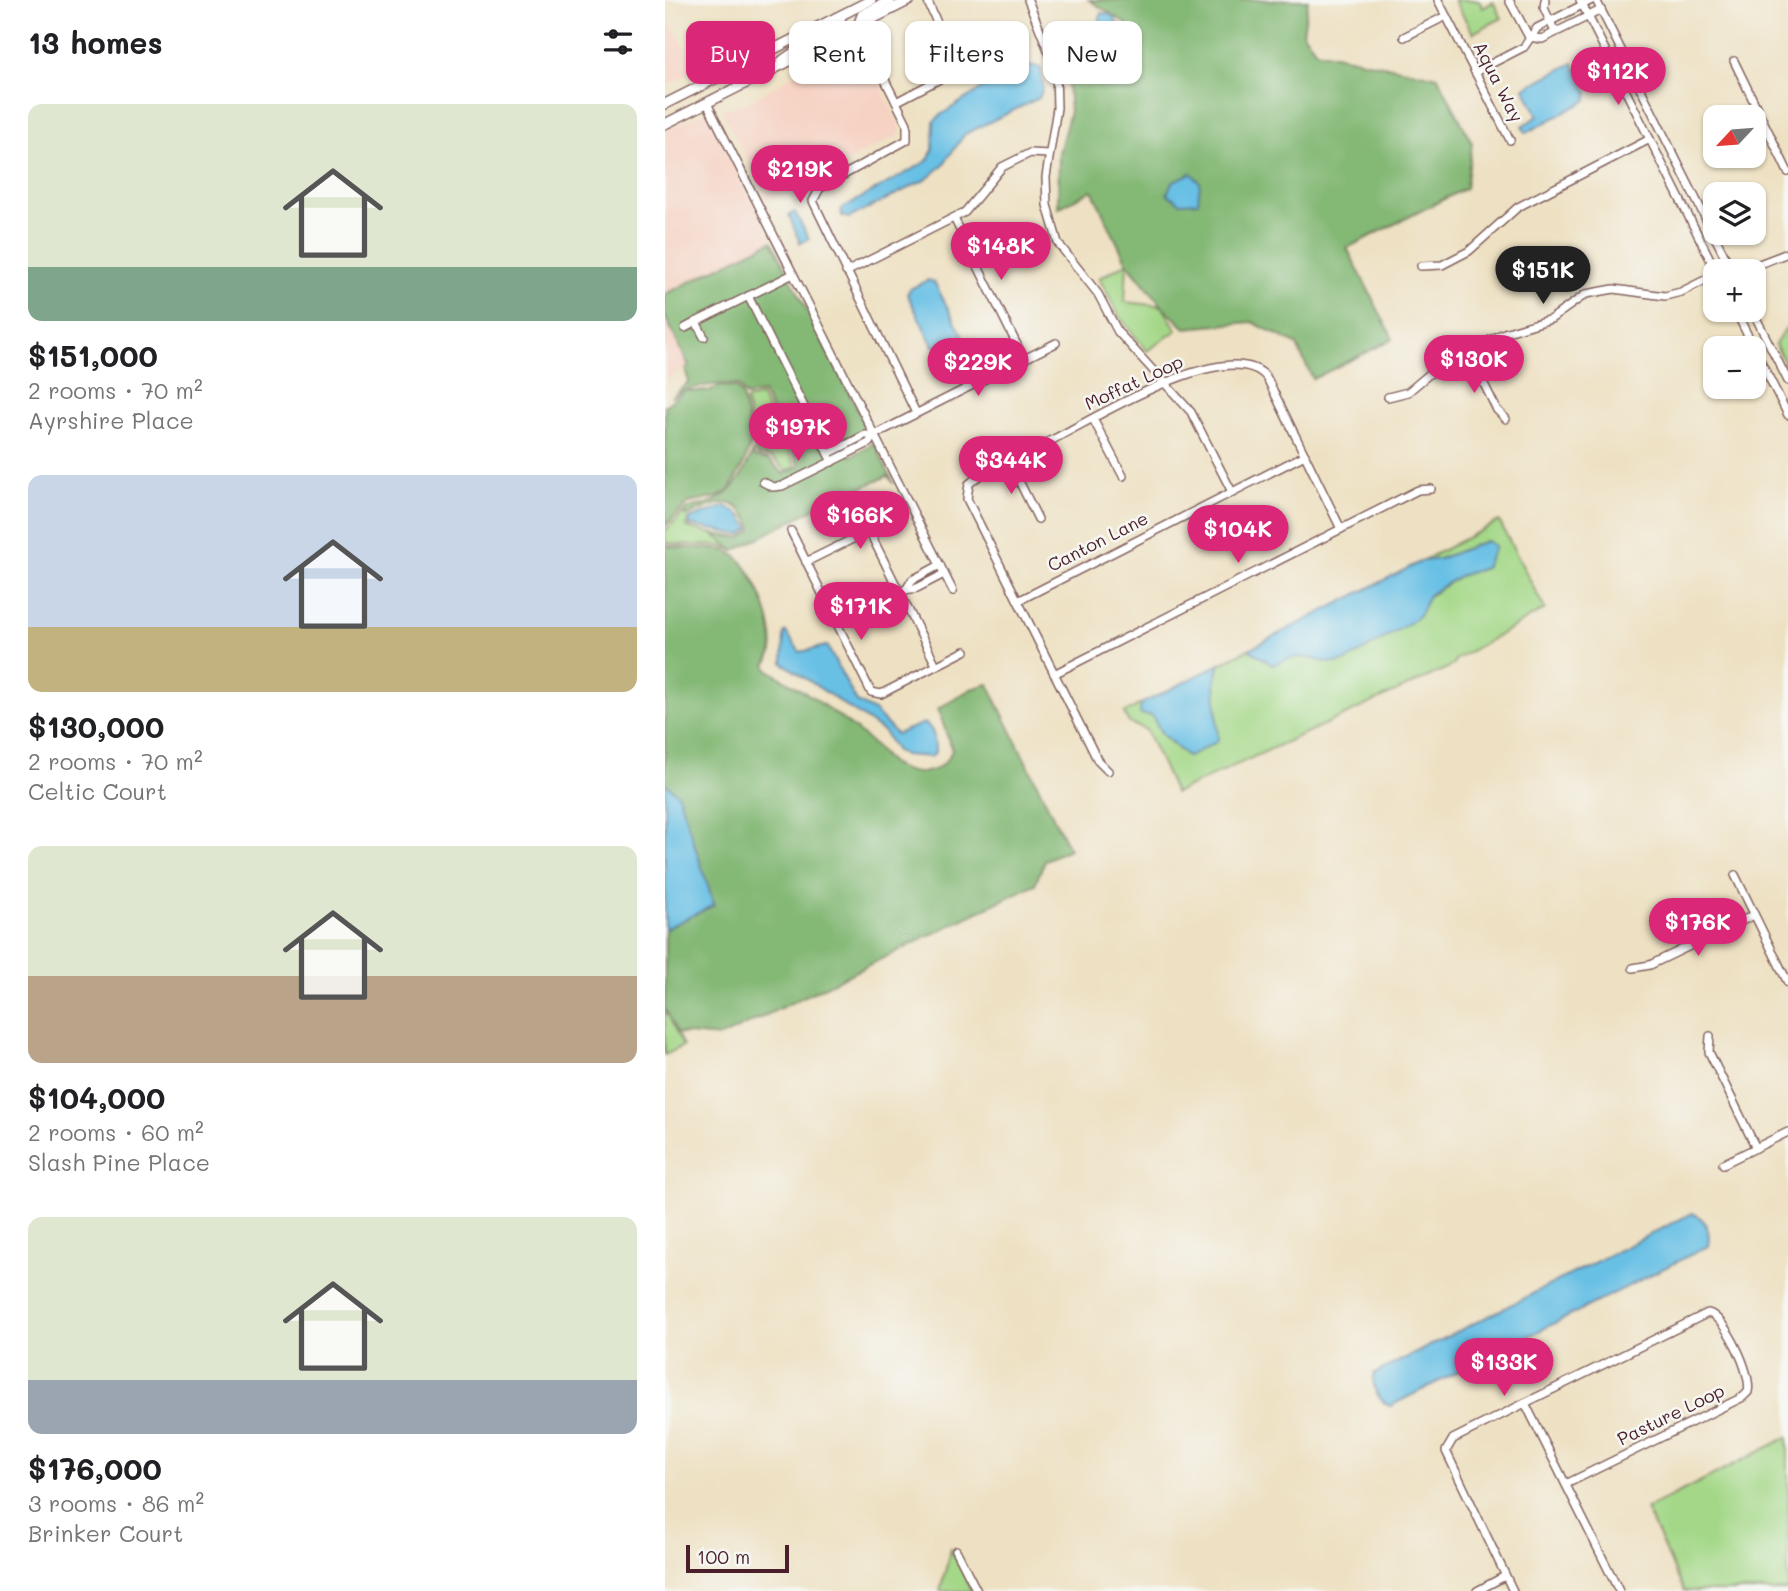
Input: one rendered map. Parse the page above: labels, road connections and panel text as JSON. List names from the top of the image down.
{
  "streets": {
    "street": [
      "Aqua Way",
      "Moffat Loop",
      "Canton Lane",
      "Pasture Loop"
    ]
  },
  "crossings": [
    ["Moffat Loop", "Canton Lane"]
  ],
  "scale_bar": "100 m",
  "north": "bottom left",
  "page": {
    "heading": "13 homes",
    "chip": [
      "Buy",
      "Rent",
      "Filters",
      "New"
    ],
    "price": [
      "$112K",
      "$219K",
      "$148K",
      "$151K",
      "$130K",
      "$229K",
      "$197K",
      "$344K",
      "$166K",
      "$104K",
      "$171K",
      "$176K",
      "$133K"
    ],
    "list": [
      {
        "name": "$151,000",
        "note": "2 rooms · 70 m² · Ayrshire Place"
      },
      {
        "name": "$130,000",
        "note": "2 rooms · 70 m² · Celtic Court"
      },
      {
        "name": "$104,000",
        "note": "2 rooms · 60 m² · Slash Pine Place"
      },
      {
        "name": "$176,000",
        "note": "3 rooms · 86 m² · Brinker Court"
      }
    ],
    "map_buttons": ["+", "−"],
    "scale": "100 m"
  }
}
